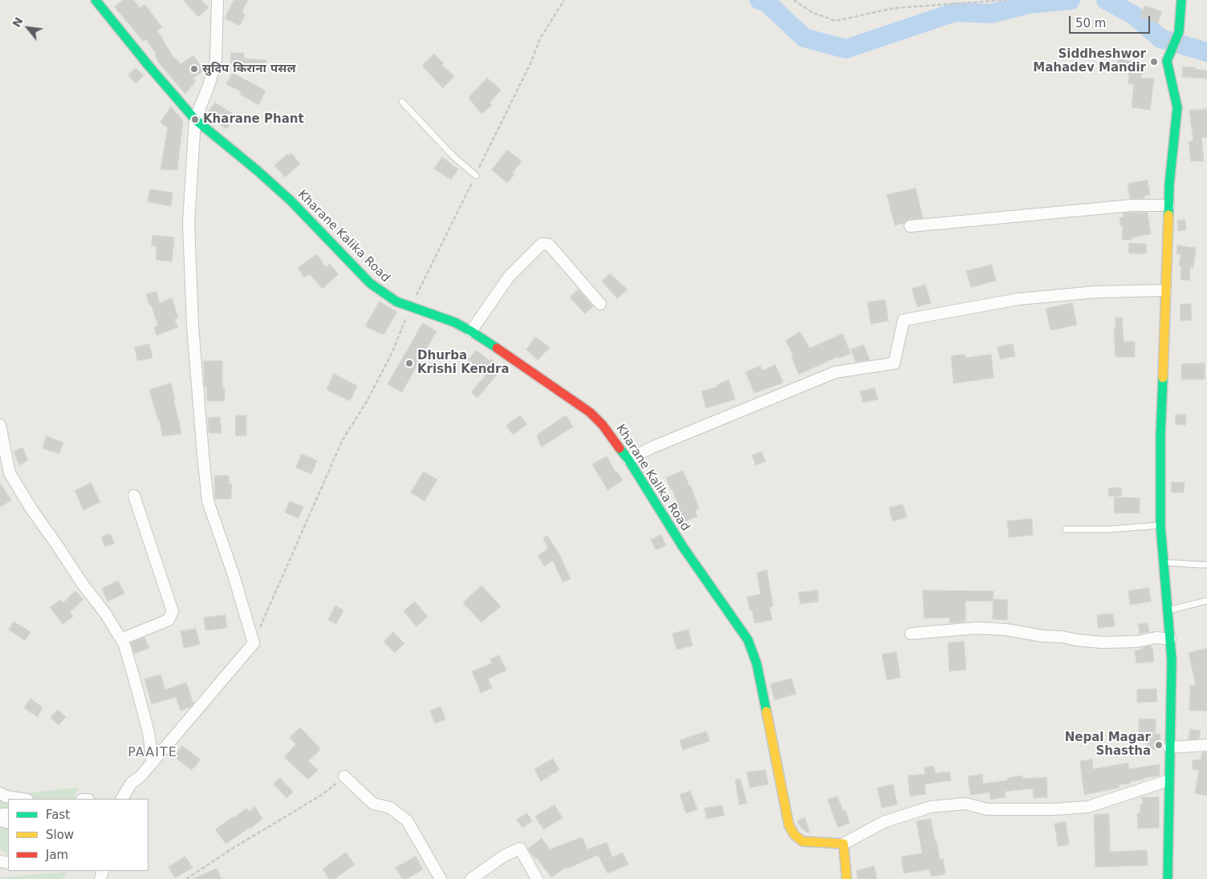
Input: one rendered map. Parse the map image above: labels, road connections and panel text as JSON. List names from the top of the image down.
{
  "streets": {
    "street": ["Kharane Kalika Road"]
  },
  "districts": ["PAAITE"],
  "places": [
    "Siddheshwor Mahadev Mandir",
    "सुदिप किराना पसल",
    "Kharane Phant",
    "Dhurba Krishi Kendra",
    "Nepal Magar Shastha"
  ],
  "legend": ["Fast", "Slow", "Jam"],
  "scale_bar": "50 m",
  "north": "top left"
}
